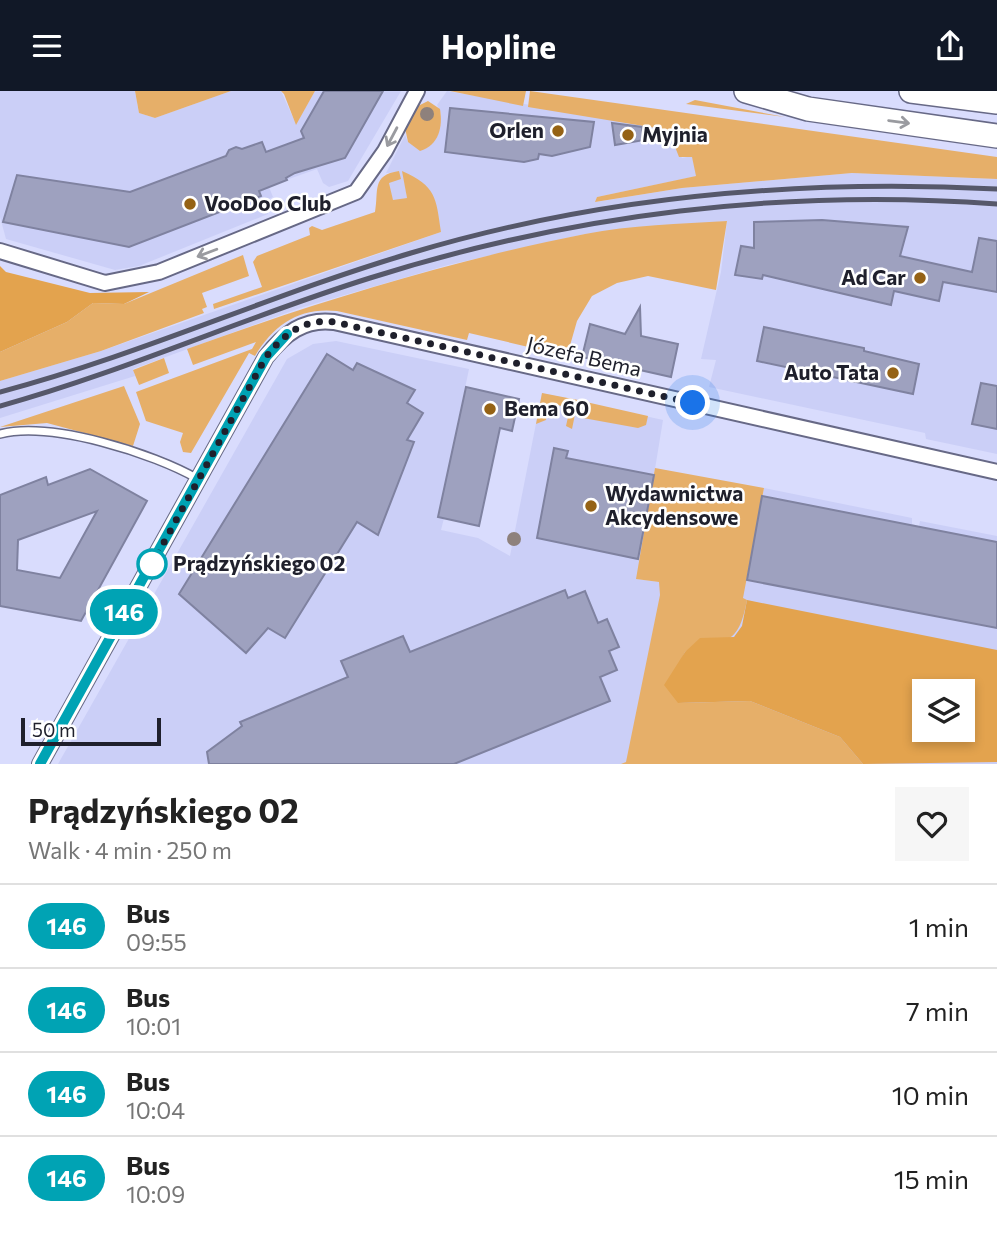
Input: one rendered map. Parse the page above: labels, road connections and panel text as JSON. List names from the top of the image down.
{
  "streets": {
    "street": ["Józefa Bema"]
  },
  "places": [
    "Orlen",
    "Myjnia",
    "VooDoo Club",
    "Ad Car",
    "Auto Tata",
    "Bema 60",
    "Wydawnictwa Akcydensowe",
    "Prądzyńskiego 02"
  ],
  "lines": ["bus line 146"],
  "scale_bar": "50 m",
  "page": {
    "header": "Hopline",
    "on_map": "146",
    "scale": "50 m",
    "heading": ["Prądzyńskiego 02", "Walk · 4 min · 250 m"],
    "list": [
      {
        "mark": "146",
        "name": "Bus",
        "note": "09:55",
        "value": "1 min"
      },
      {
        "mark": "146",
        "name": "Bus",
        "note": "10:01",
        "value": "7 min"
      },
      {
        "mark": "146",
        "name": "Bus",
        "note": "10:04",
        "value": "10 min"
      },
      {
        "mark": "146",
        "name": "Bus",
        "note": "10:09",
        "value": "15 min"
      }
    ]
  }
}
